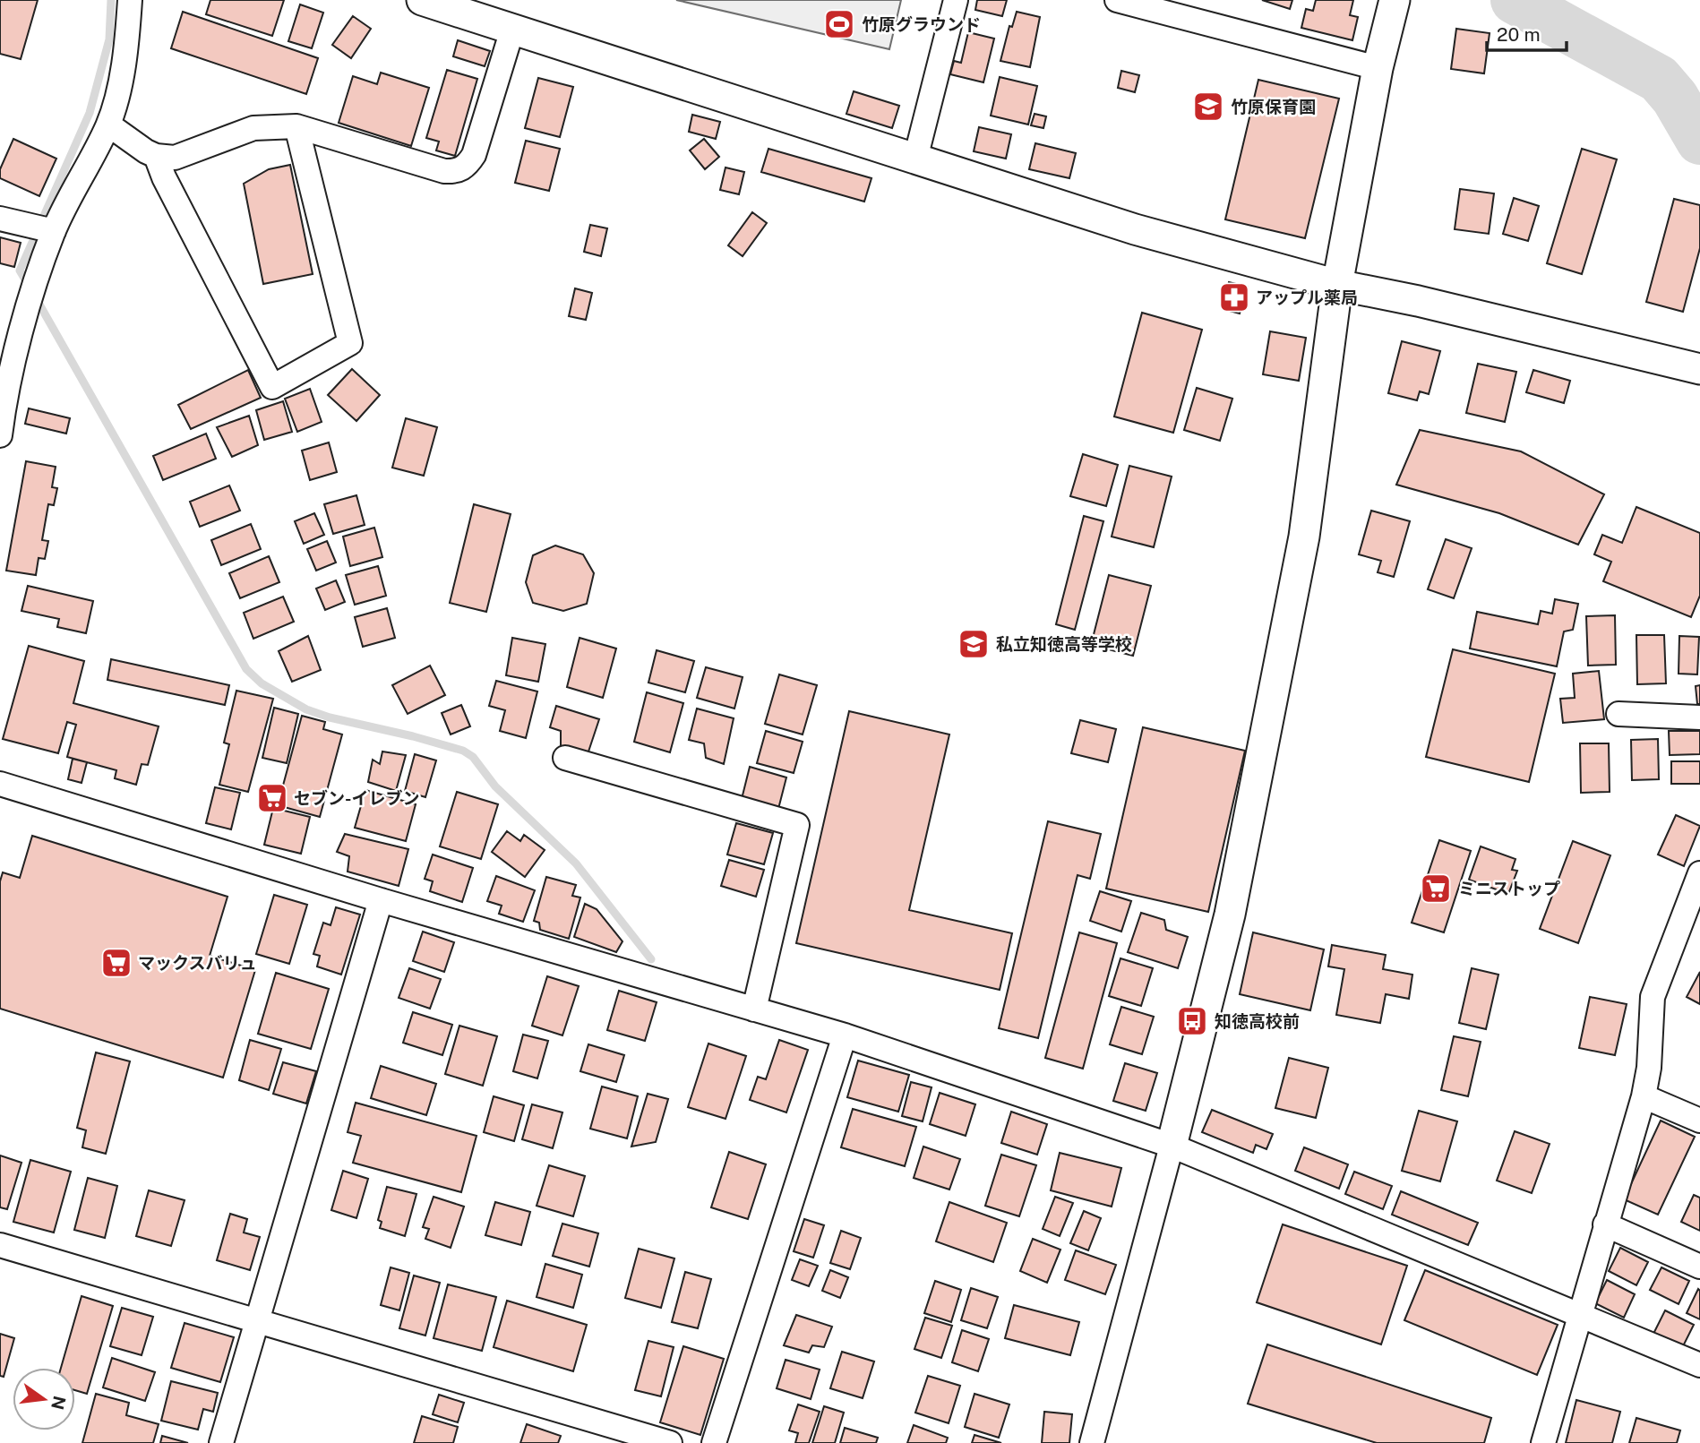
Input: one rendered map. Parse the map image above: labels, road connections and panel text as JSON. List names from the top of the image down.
{
  "places": {
    "sports": ["竹原グラウンド"],
    "school or university": ["竹原保育園", "私立知徳高等学校"],
    "pharmacy": ["アップル薬局"],
    "supermarket": ["セブン-イレブン", "ミニストップ", "マックスバリュ"],
    "bus stop": ["知徳高校前"]
  },
  "scale_bar": "20 m",
  "north": "right"
}
